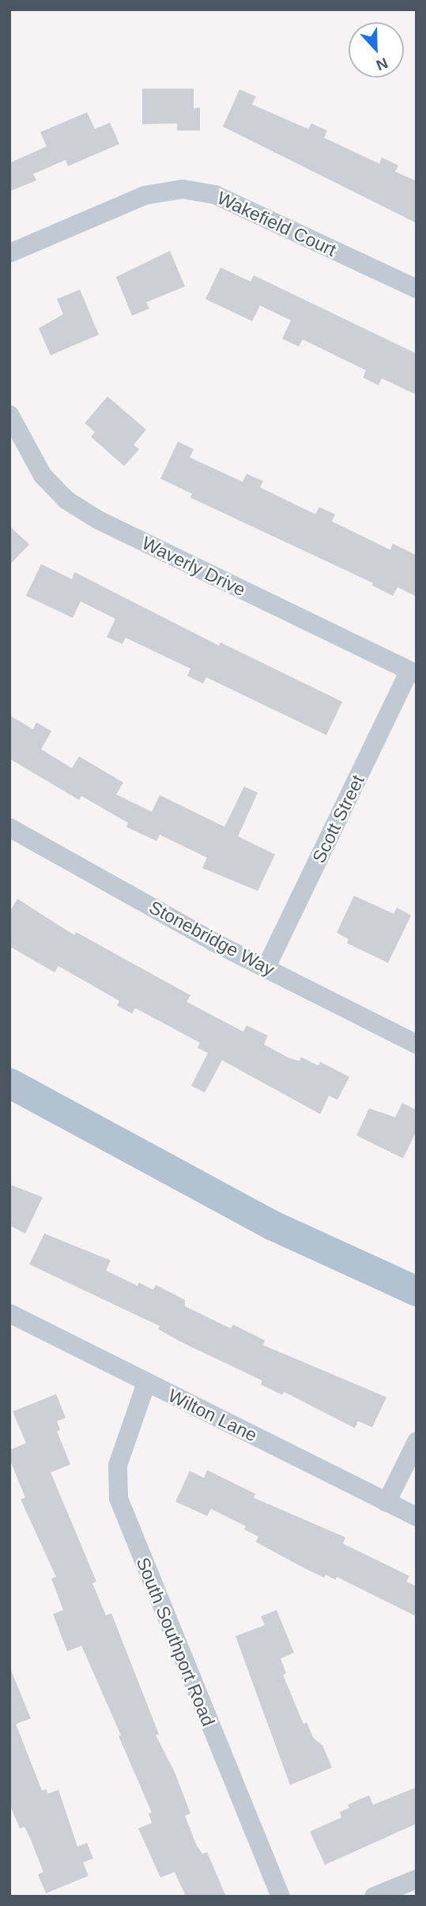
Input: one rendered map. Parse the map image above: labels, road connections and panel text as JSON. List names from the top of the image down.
{
  "streets": {
    "street": [
      "Wakefield Court",
      "Waverly Drive",
      "Scott Street",
      "Stonebridge Way",
      "Wilton Lane",
      "South Southport Road"
    ]
  },
  "crossings": [
    ["Waverly Drive", "Scott Street"],
    ["Scott Street", "Stonebridge Way"],
    ["Wilton Lane", "South Southport Road"]
  ],
  "north": "bottom"
}
